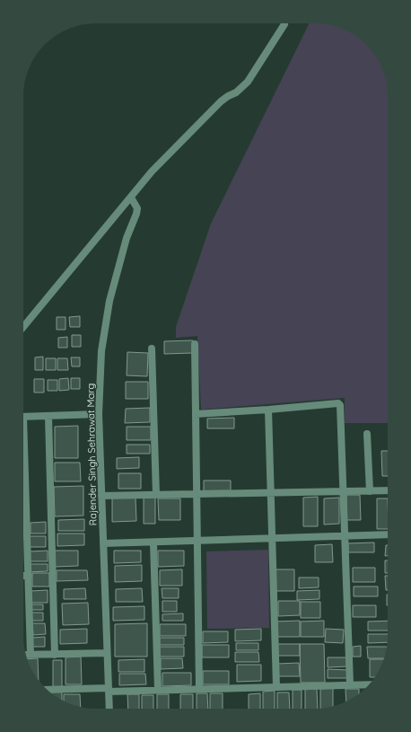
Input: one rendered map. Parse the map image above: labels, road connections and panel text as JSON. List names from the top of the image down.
{
  "streets": {
    "street": ["Rajender Singh Sehrawat Marg"]
  }
}
